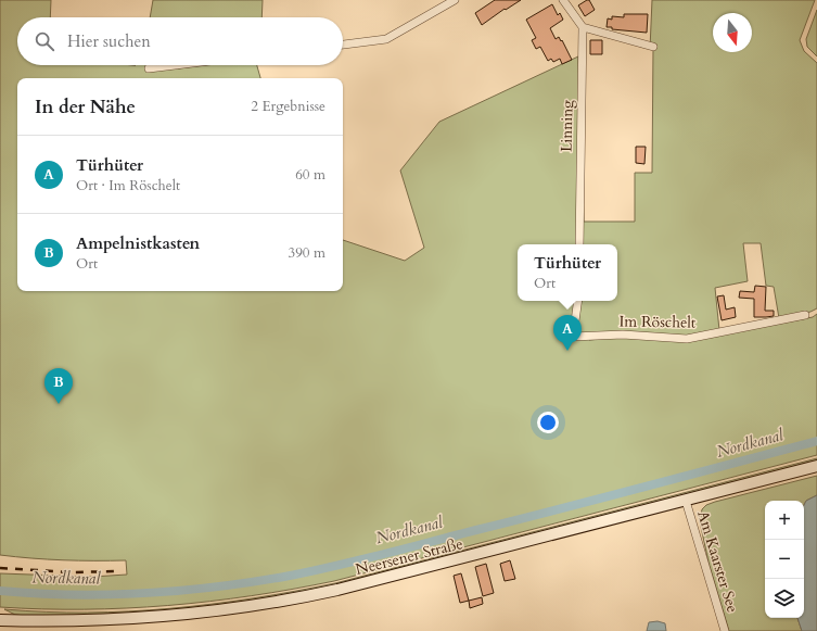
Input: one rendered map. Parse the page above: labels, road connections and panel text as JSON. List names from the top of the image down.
{
  "streets": {
    "main road": ["Neersener Straße"],
    "street": ["Linning", "Im Röschelt", "Am Kaarster See"]
  },
  "crossings": [
    ["Neersener Straße", "Am Kaarster See"]
  ],
  "water": ["Nordkanal"],
  "north": "bottom",
  "page": {
    "search": "Hier suchen",
    "heading": ["In der Nähe", "2 Ergebnisse"],
    "list": [
      {
        "mark": "A",
        "name": "Türhüter",
        "note": "Ort · Im Röschelt",
        "value": "60 m"
      },
      {
        "mark": "B",
        "name": "Ampelnistkasten",
        "note": "Ort",
        "value": "390 m"
      }
    ],
    "popup": ["Türhüter", "Ort"],
    "pins": ["A", "B"],
    "map_buttons": ["+", "−"]
  }
}
